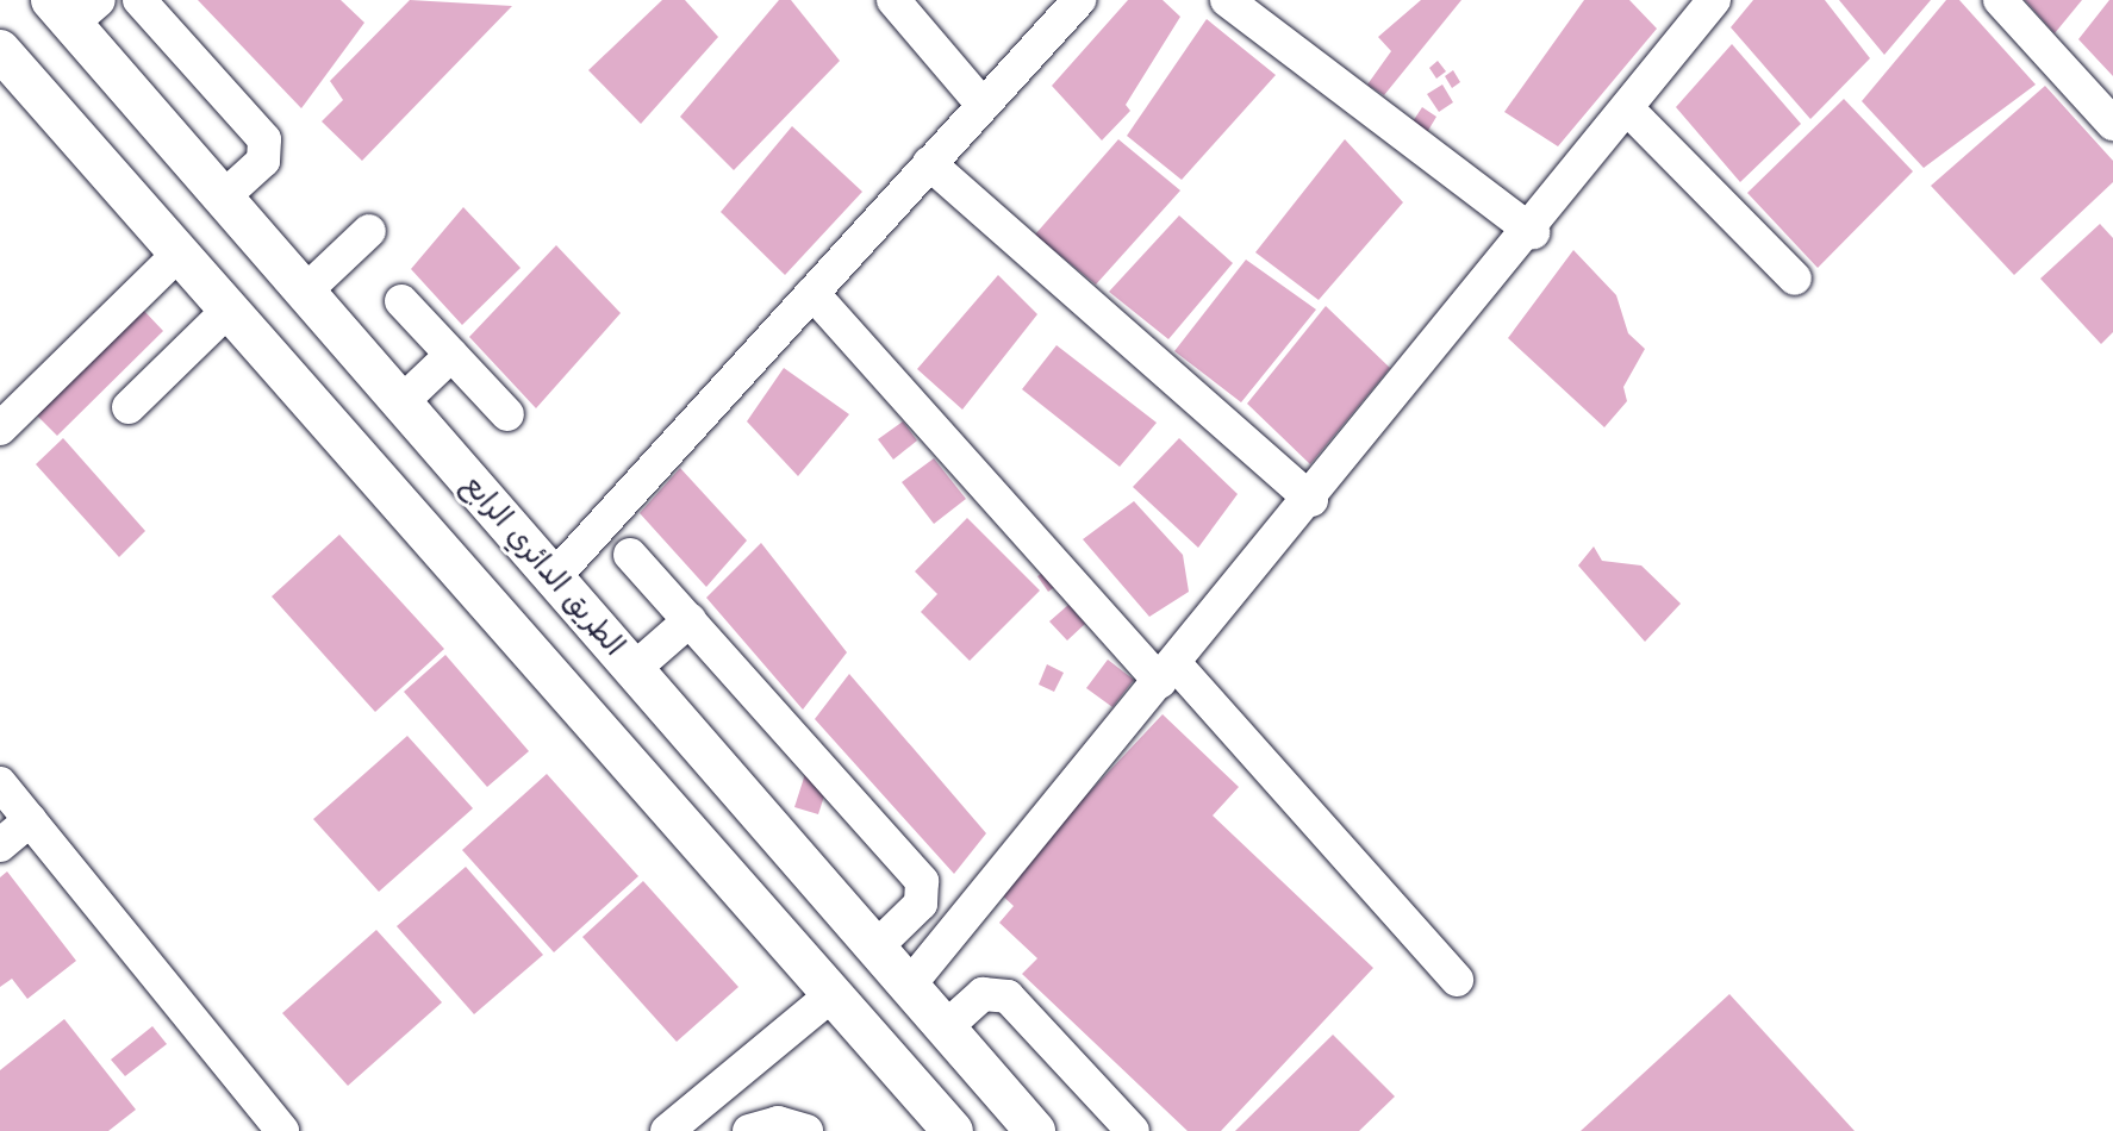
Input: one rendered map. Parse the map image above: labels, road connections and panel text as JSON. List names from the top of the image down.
{
  "streets": {
    "main road": ["الطريق الدائري الرابع"]
  }
}
